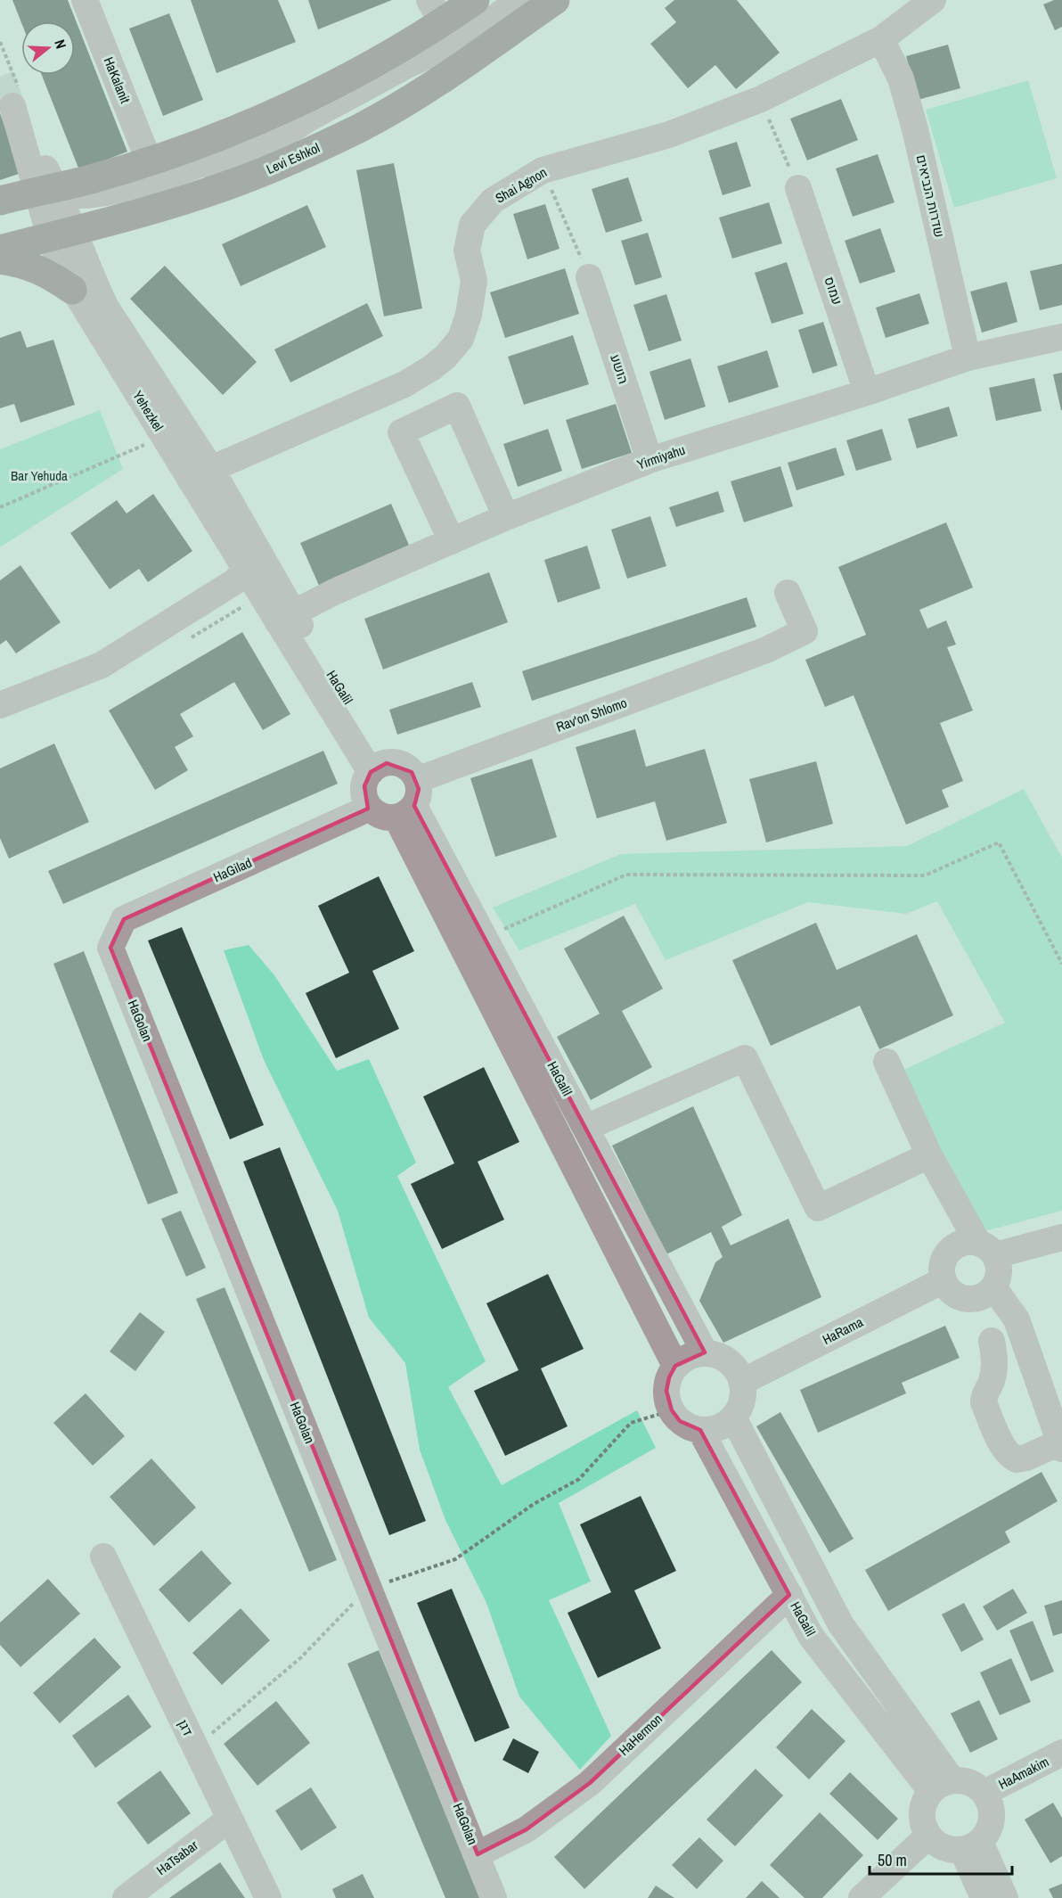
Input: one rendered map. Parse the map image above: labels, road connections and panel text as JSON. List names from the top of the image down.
{
  "streets": {
    "main road": ["Levi Eshkol"],
    "street": [
      "HaKalanit",
      "Shai Agnon",
      "שדרות הנביאים",
      "עמוס",
      "הושע",
      "Yehezkel",
      "Yirmiyahu",
      "HaGalil",
      "Rav'on Shlomo",
      "HaGilad",
      "HaGolan",
      "HaRama",
      "דגן",
      "HaHermon",
      "HaAmakim",
      "HaTsabar"
    ]
  },
  "crossings": [
    ["HaKalanit", "Levi Eshkol"],
    ["Levi Eshkol", "Yehezkel"],
    ["Shai Agnon", "שדרות הנביאים"],
    ["Shai Agnon", "Yehezkel"],
    ["שדרות הנביאים", "Yirmiyahu"],
    ["עמוס", "Yirmiyahu"],
    ["הושע", "Yirmiyahu"],
    ["Yehezkel", "Yirmiyahu"],
    ["Yehezkel", "HaGalil"],
    ["Yirmiyahu", "HaGalil"],
    ["HaGalil", "Rav'on Shlomo"],
    ["HaGalil", "HaGilad"],
    ["HaGalil", "HaRama"],
    ["HaGalil", "HaHermon"],
    ["HaGalil", "HaAmakim"],
    ["Rav'on Shlomo", "HaGilad"],
    ["HaGilad", "HaGolan"],
    ["HaGolan", "HaHermon"],
    ["דגן", "HaTsabar"]
  ],
  "parks": ["Bar Yehuda"],
  "scale_bar": "50 m",
  "north": "right"
}
